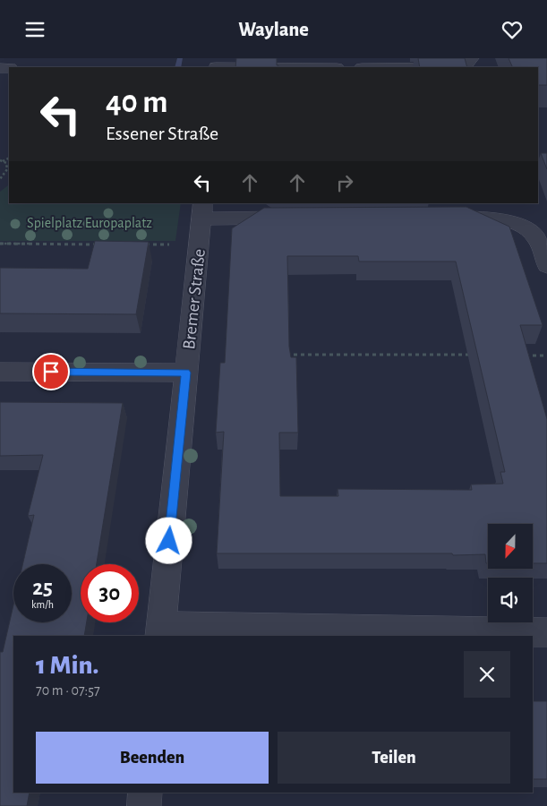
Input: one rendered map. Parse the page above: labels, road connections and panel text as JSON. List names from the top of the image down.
{
  "streets": {
    "street": ["Bremer Straße"]
  },
  "parks": ["Spielplatz Europaplatz"],
  "north": "bottom",
  "page": {
    "header": "Waylane",
    "turn": ["40 m", "Essener Straße"],
    "speed": "25 km/h",
    "limit": "30",
    "heading": ["1 Min.", "70 m · 07:57"],
    "buttons": ["Beenden", "Teilen"]
  }
}
